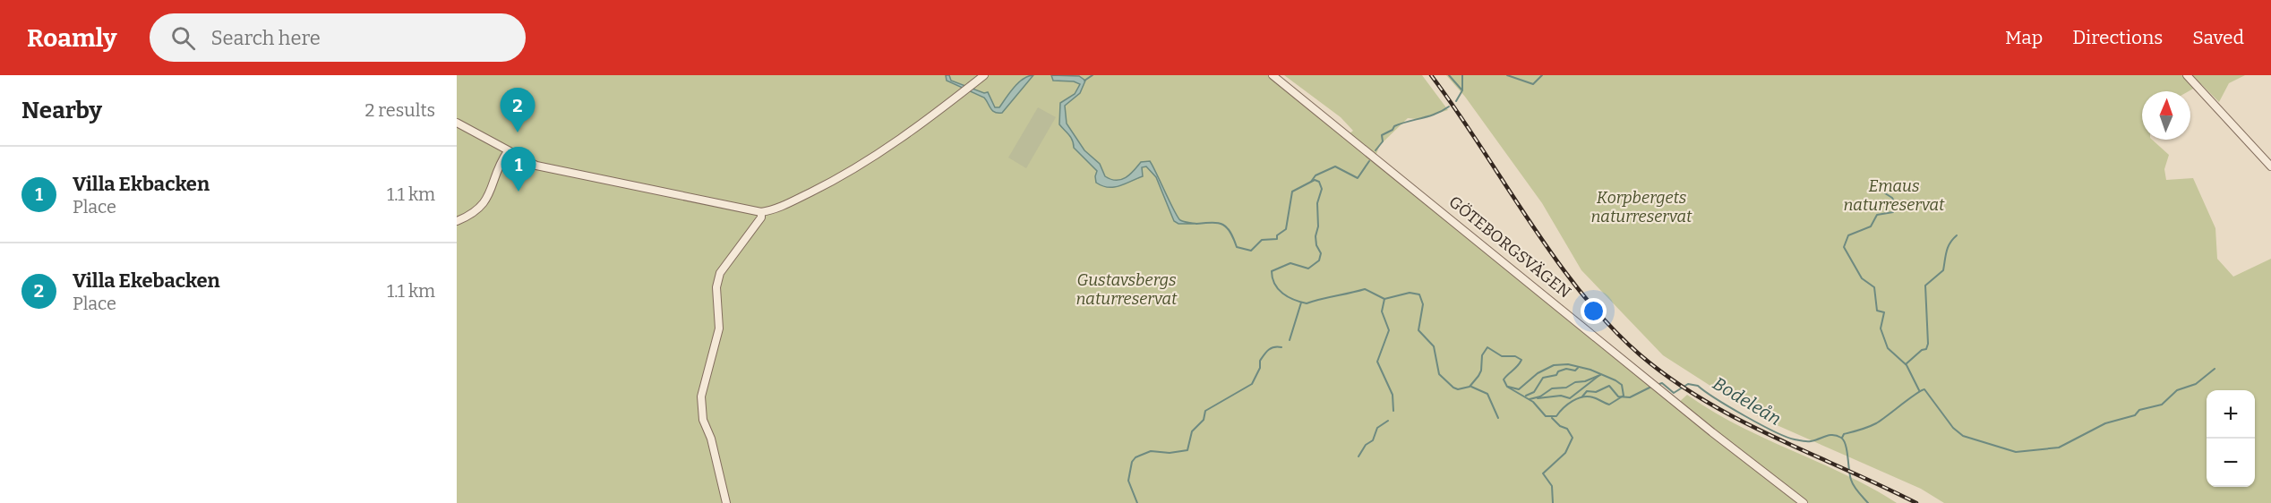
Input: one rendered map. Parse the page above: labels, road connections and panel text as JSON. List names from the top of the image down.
{
  "streets": {
    "street": ["GÖTEBORGSVÄGEN"]
  },
  "water": ["Bodeleån"],
  "parks": ["Emaus naturreservat", "Korpbergets naturreservat", "Gustavsbergs naturreservat"],
  "north": "top",
  "page": {
    "header": "Roamly",
    "search": "Search here",
    "nav": ["Map", "Directions", "Saved"],
    "heading": ["Nearby", "2 results"],
    "pins": ["2", "1"],
    "list": [
      {
        "mark": "1",
        "name": "Villa Ekbacken",
        "note": "Place",
        "value": "1.1 km"
      },
      {
        "mark": "2",
        "name": "Villa Ekebacken",
        "note": "Place",
        "value": "1.1 km"
      }
    ],
    "map_buttons": ["+", "−"]
  }
}
